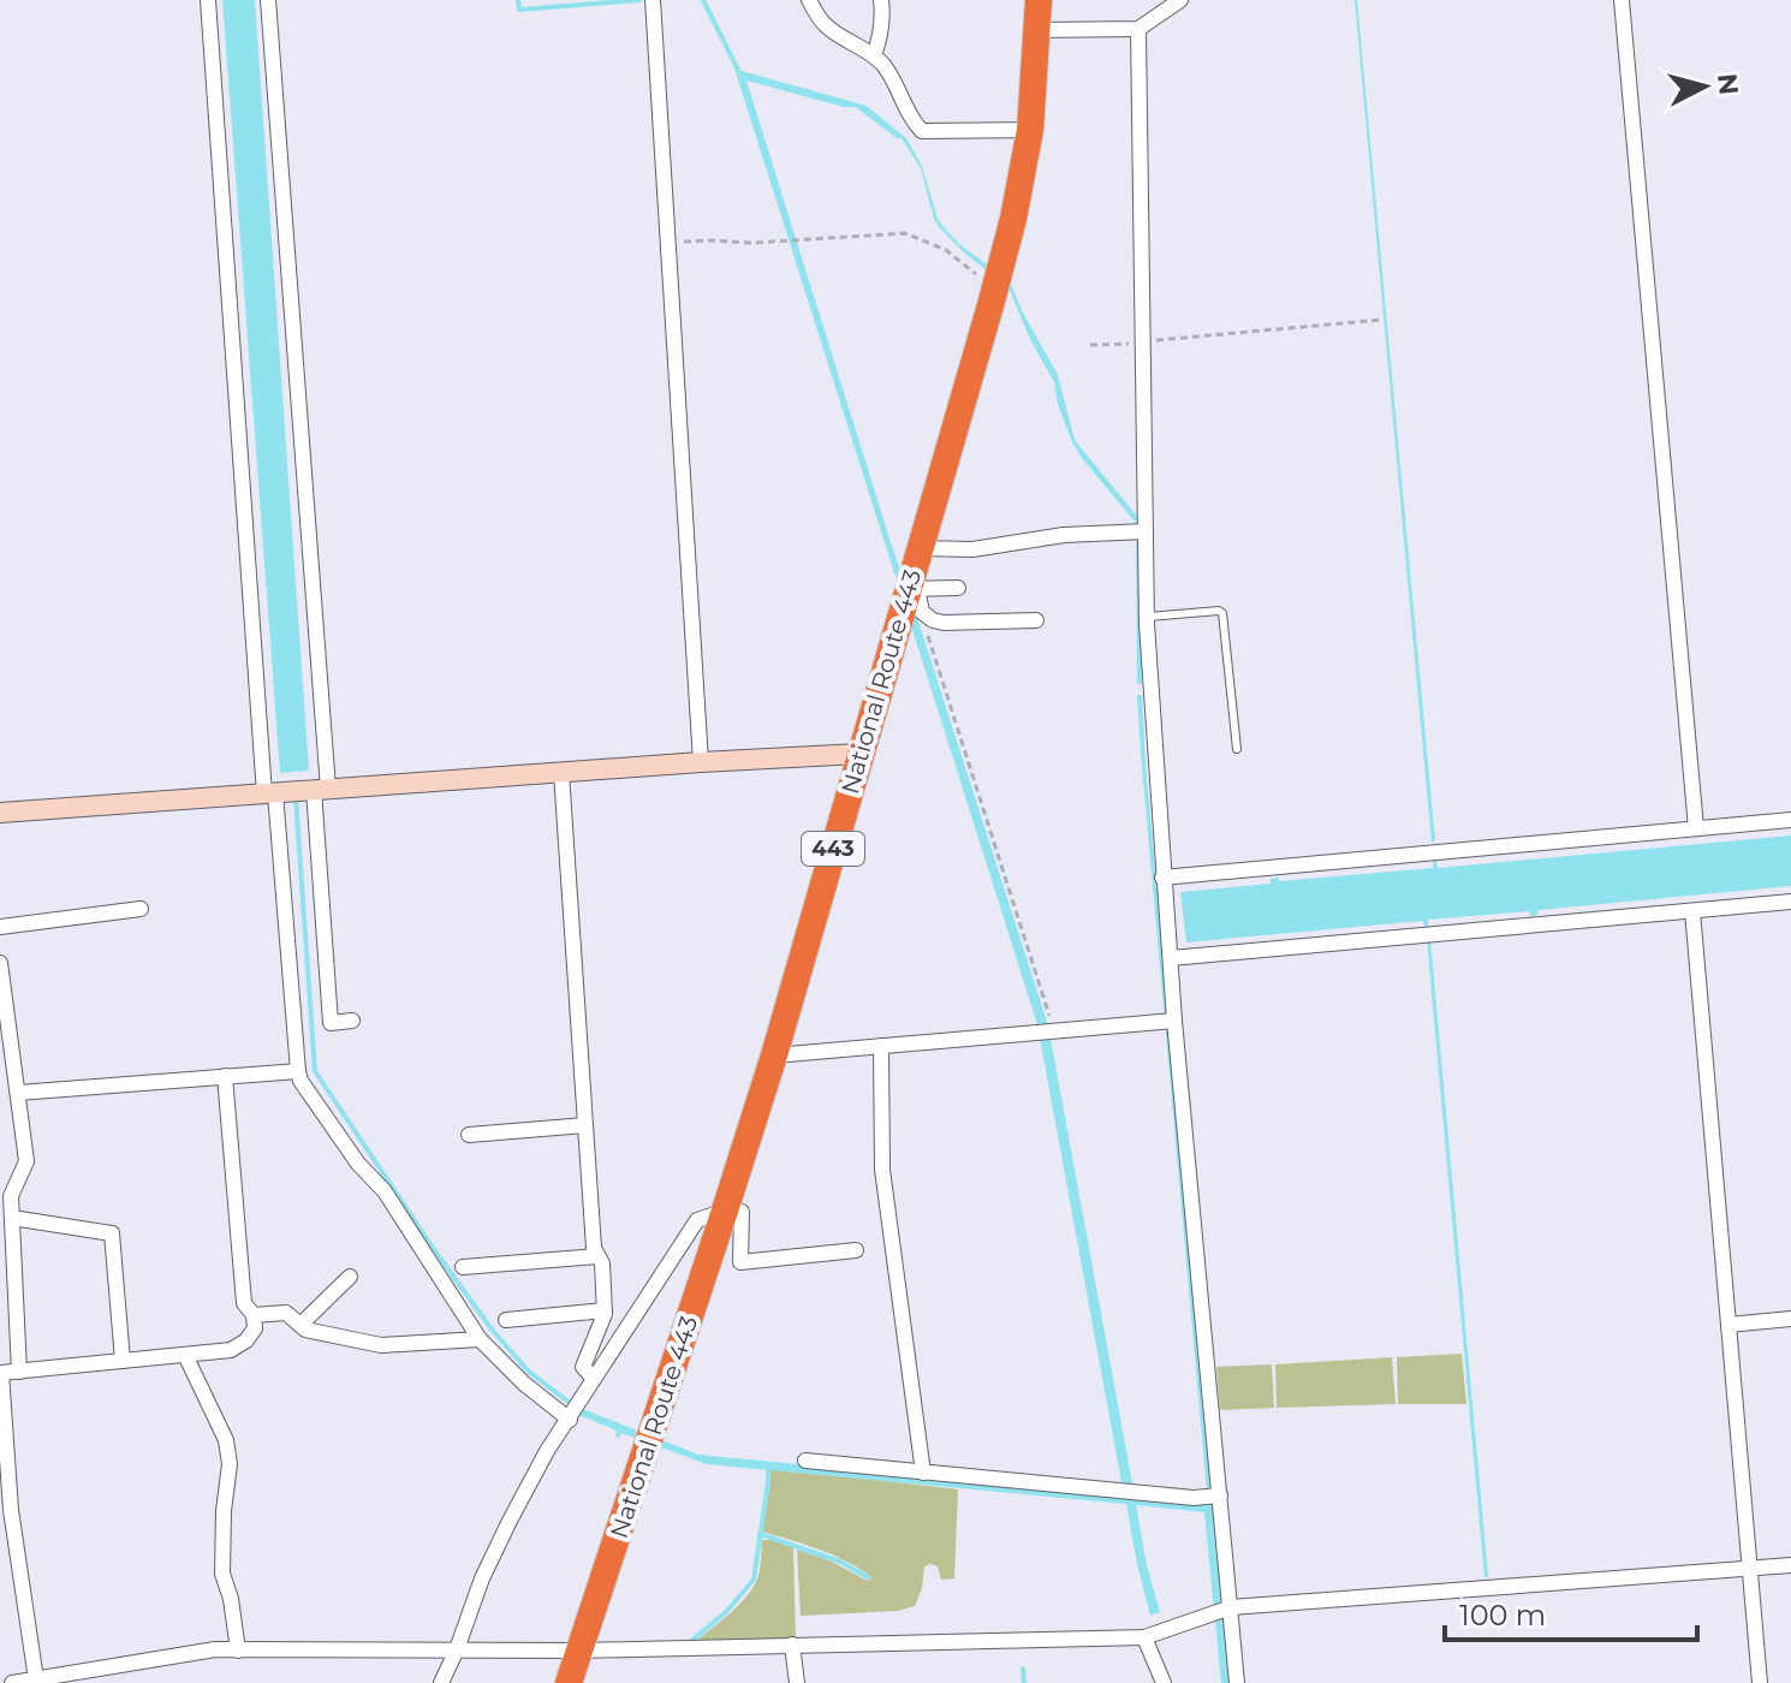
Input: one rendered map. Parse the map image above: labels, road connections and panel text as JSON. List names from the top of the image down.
{
  "streets": {
    "highway": ["National Route 443", "443"]
  },
  "scale_bar": "100 m",
  "north": "right"
}
